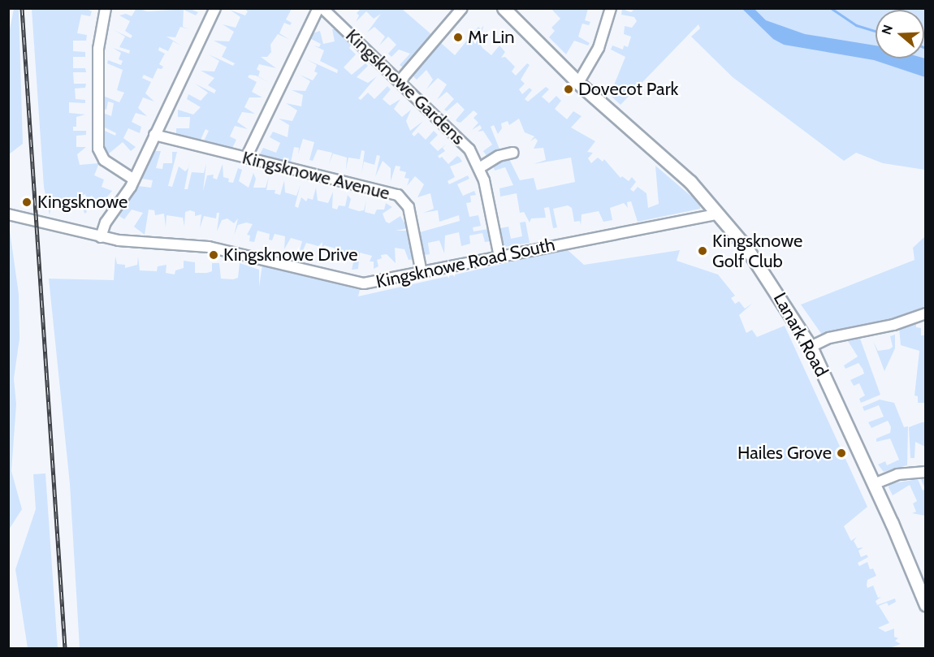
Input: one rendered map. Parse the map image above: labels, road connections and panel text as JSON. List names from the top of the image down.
{
  "streets": {
    "main road": ["Lanark Road"],
    "street": ["Kingsknowe Gardens", "Kingsknowe Avenue", "Kingsknowe Road South"]
  },
  "crossings": [
    ["Kingsknowe Gardens", "Kingsknowe Road South"],
    ["Kingsknowe Avenue", "Kingsknowe Road South"],
    ["Kingsknowe Road South", "Lanark Road"]
  ],
  "places": [
    "Mr Lin",
    "Dovecot Park",
    "Kingsknowe",
    "Kingsknowe Golf Club",
    "Kingsknowe Drive",
    "Hailes Grove"
  ],
  "north": "left"
}
